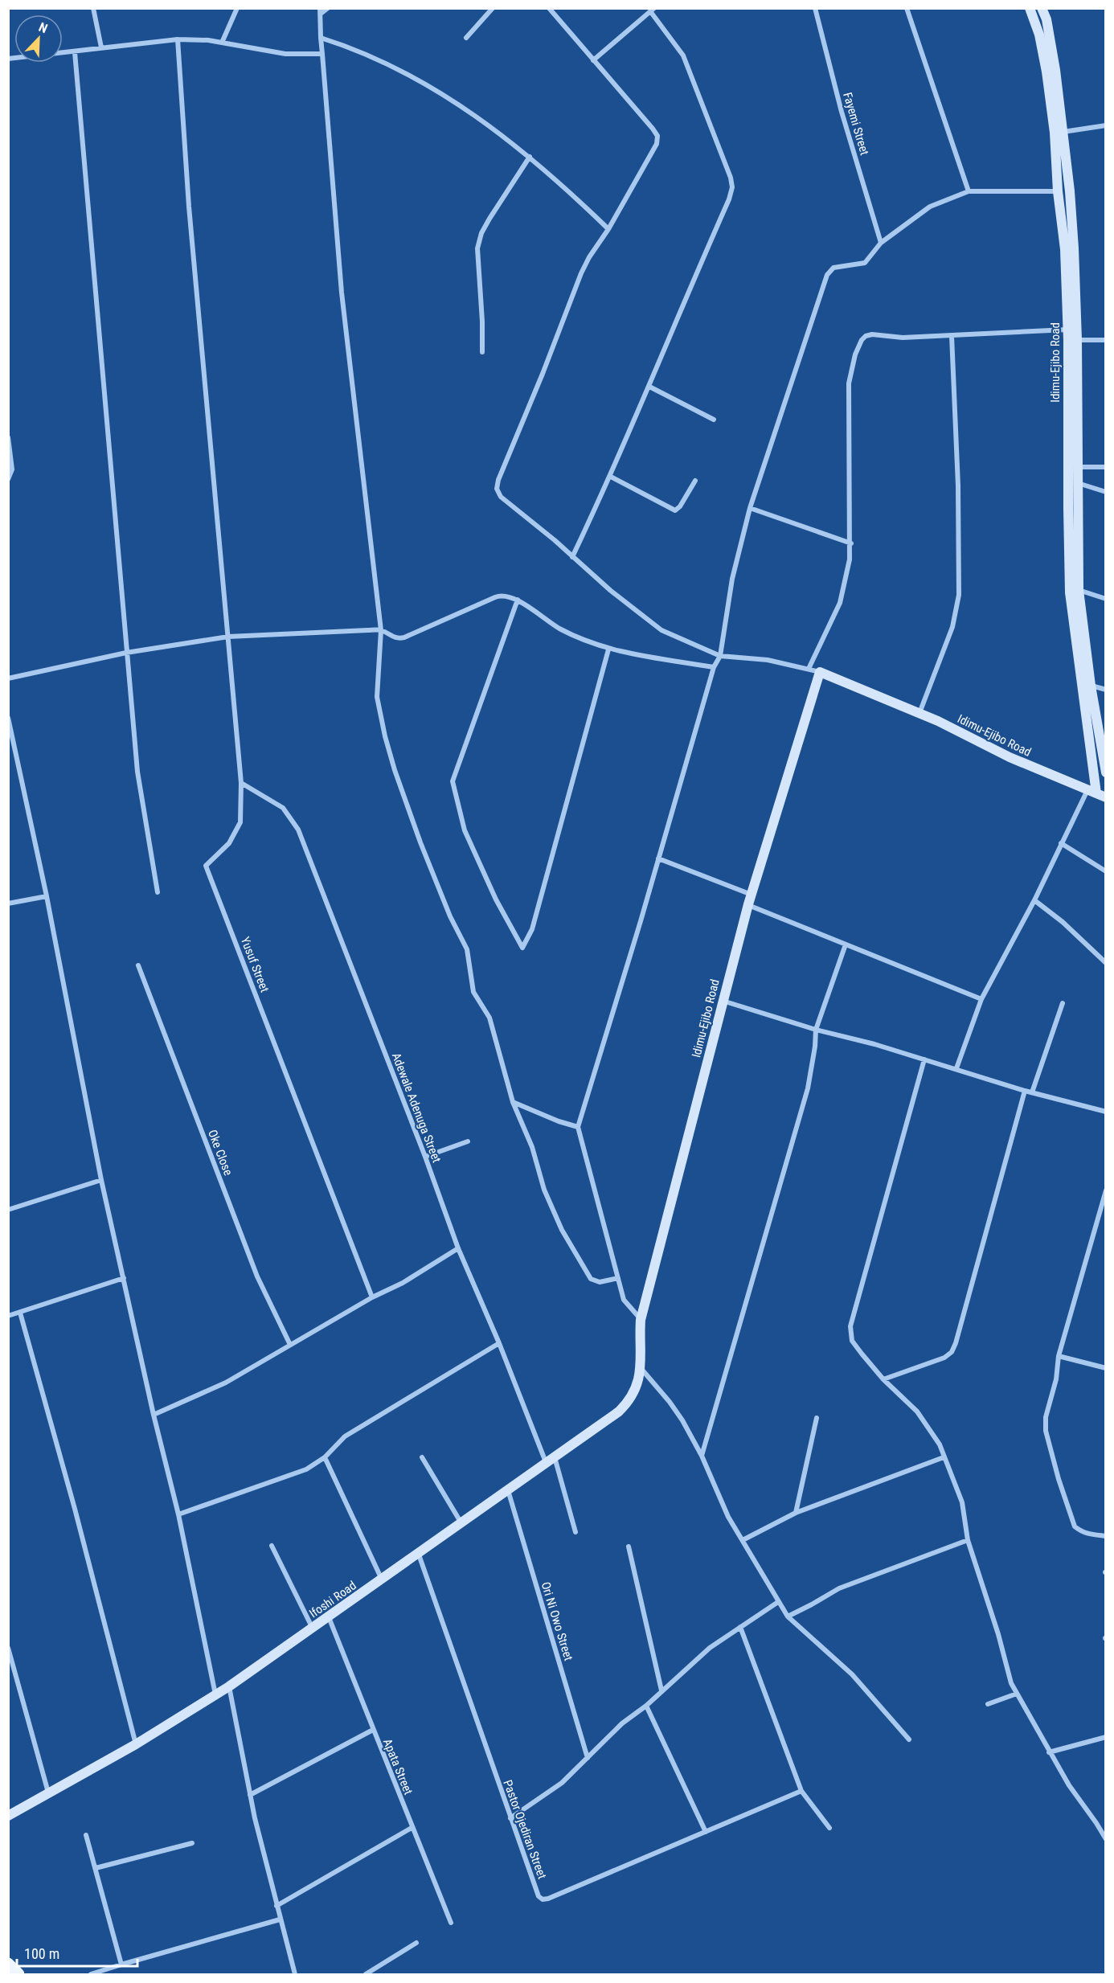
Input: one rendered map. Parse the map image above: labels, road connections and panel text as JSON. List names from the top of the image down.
{
  "streets": {
    "main road": ["Idimu-Ejibo Road", "Ifoshi Road"],
    "street": [
      "Fayemi Street",
      "Yusuf Street",
      "Adewale Adenuga Street",
      "Oke Close",
      "Ori Ni Owo Street",
      "Apata Street",
      "Pastor Ojediran Street"
    ]
  },
  "crossings": [
    ["Idimu-Ejibo Road", "Ifoshi Road"],
    ["Yusuf Street", "Adewale Adenuga Street"],
    ["Adewale Adenuga Street", "Ifoshi Road"],
    ["Ifoshi Road", "Ori Ni Owo Street"],
    ["Ifoshi Road", "Apata Street"],
    ["Ifoshi Road", "Pastor Ojediran Street"]
  ],
  "scale_bar": "100 m",
  "north": "top right"
}
